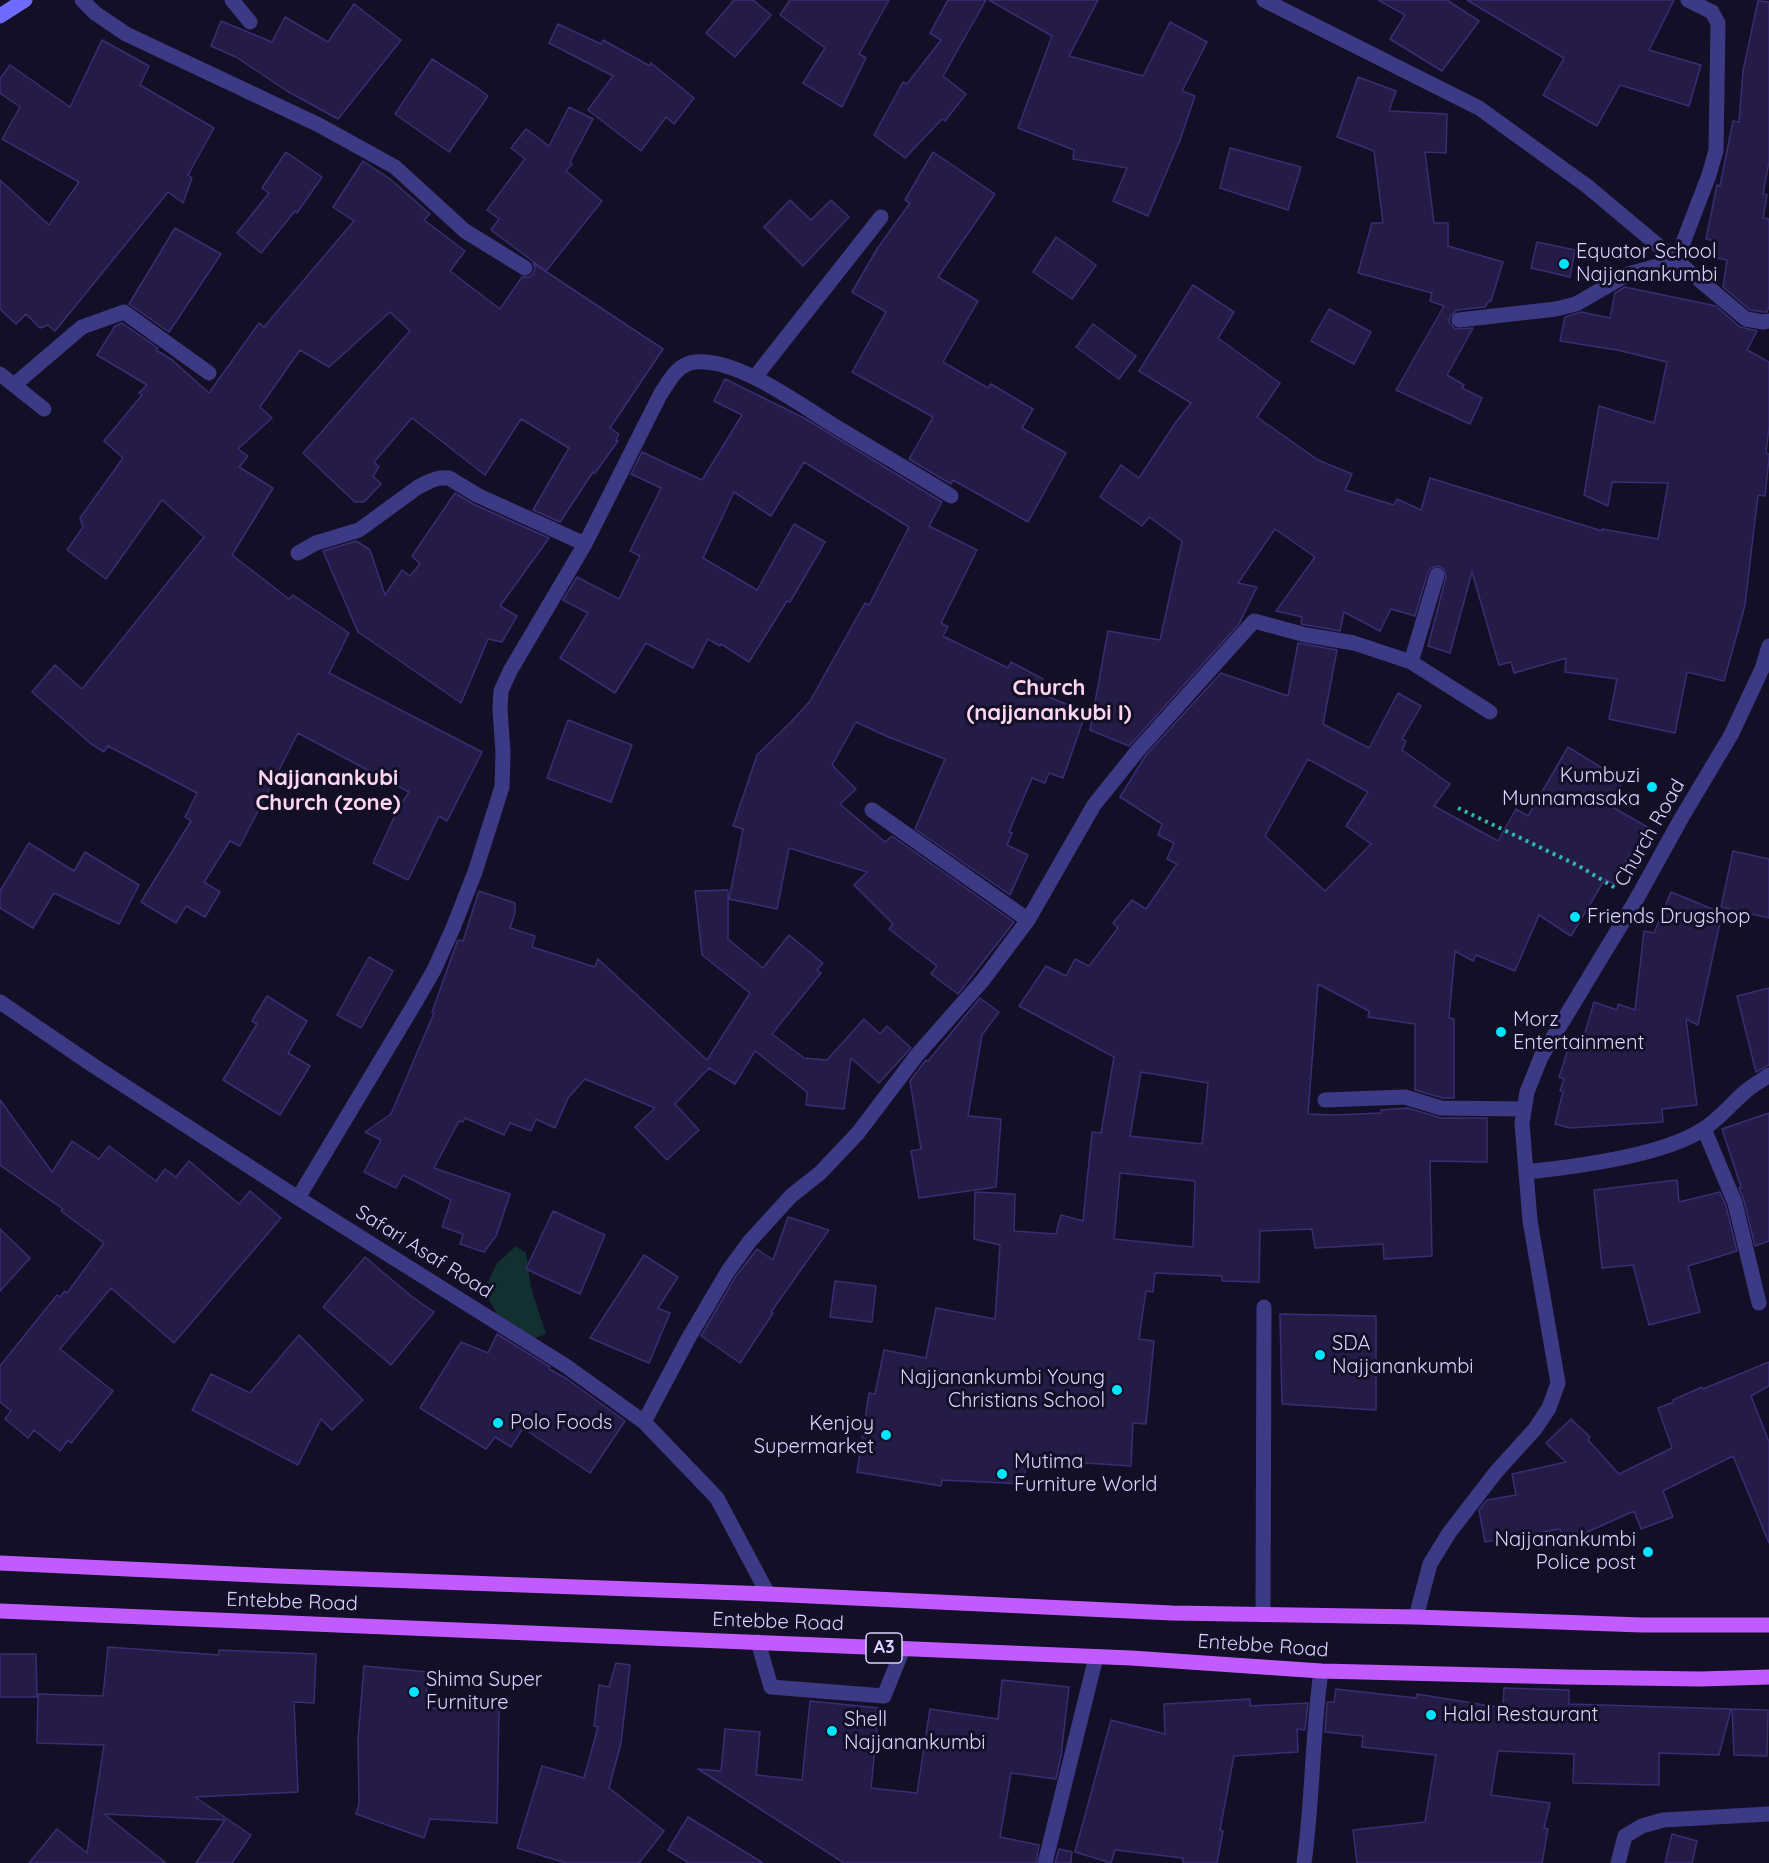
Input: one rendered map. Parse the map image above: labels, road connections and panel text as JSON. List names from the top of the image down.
{
  "streets": {
    "main road": ["Entebbe Road", "A3"],
    "street": ["Church Road", "Safari Asaf Road"]
  },
  "crossings": [
    ["Church Road", "Entebbe Road"],
    ["Safari Asaf Road", "Entebbe Road"]
  ],
  "districts": ["Church (najjanankubi I)", "Najjanankubi Church (zone)"],
  "places": [
    "Equator School Najjanankumbi",
    "Kumbuzi Munnamasaka",
    "Friends Drugshop",
    "Morz Entertainment",
    "SDA Najjanankumbi",
    "Najjanankumbi Young Christians School",
    "Polo Foods",
    "Kenjoy Supermarket",
    "Mutima Furniture World",
    "Najjanankumbi Police post",
    "Shima Super Furniture",
    "Halal Restaurant",
    "Shell Najjanankumbi"
  ]
}
